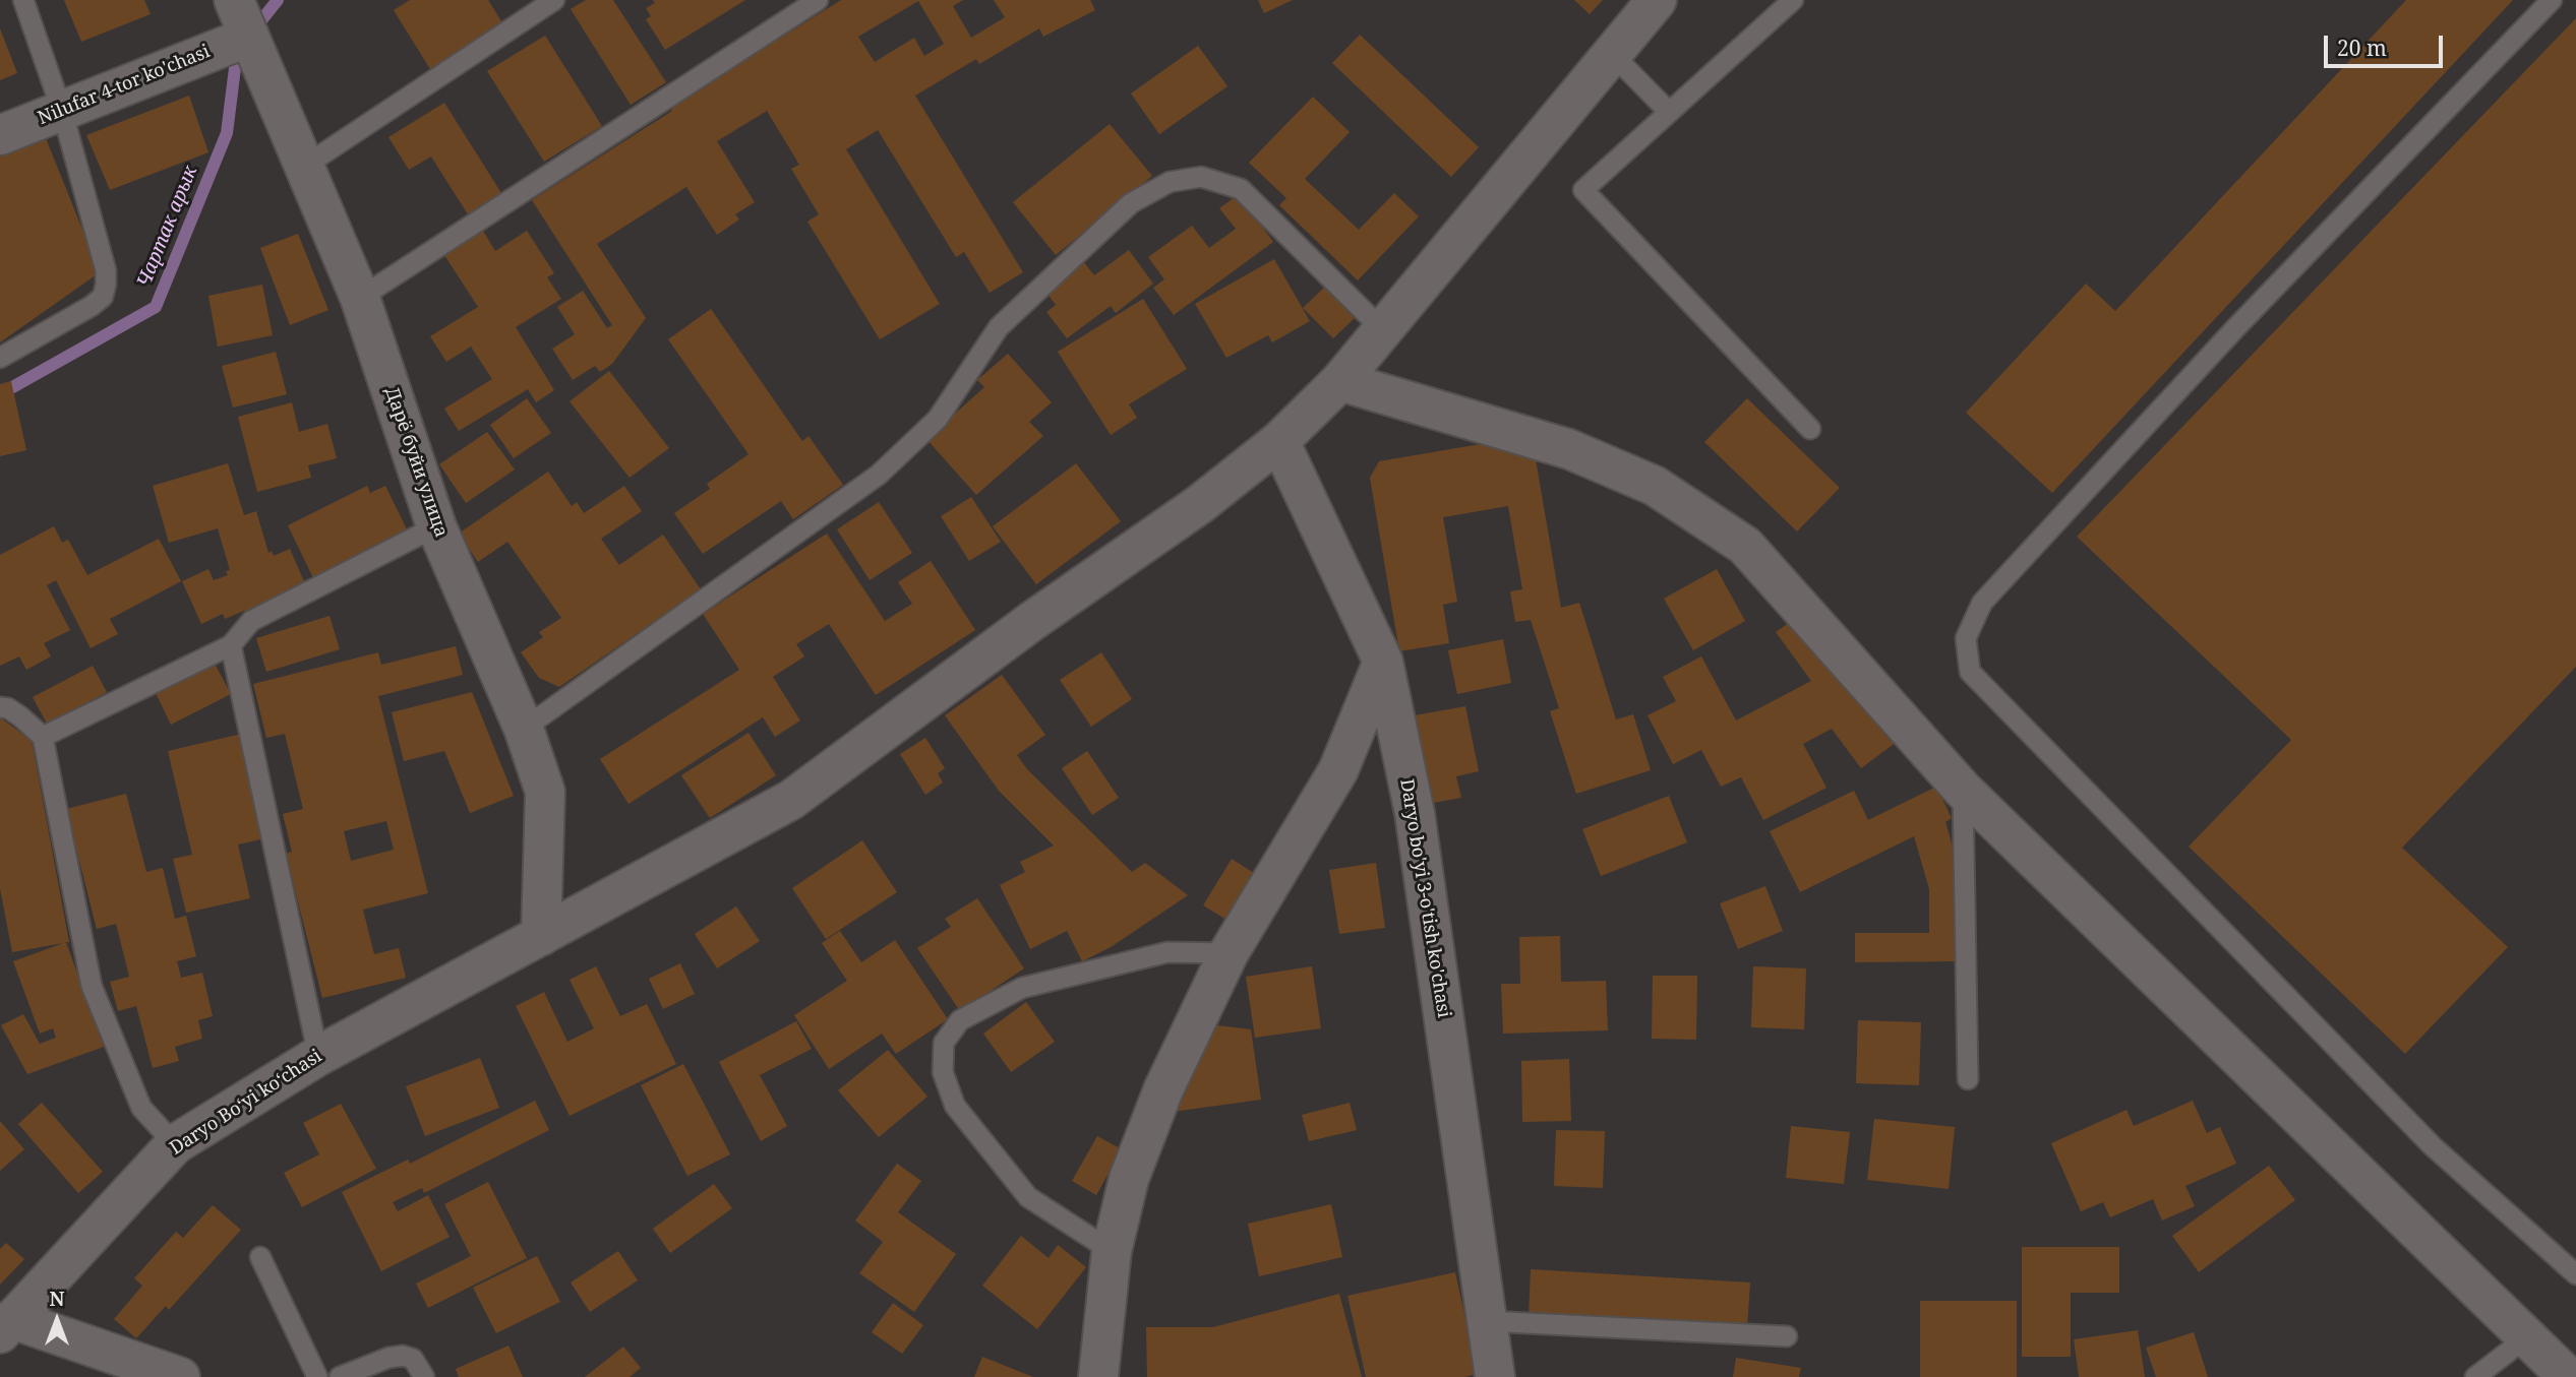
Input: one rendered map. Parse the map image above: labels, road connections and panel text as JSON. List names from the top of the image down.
{
  "streets": {
    "street": [
      "Nilufar 4-tor ko'chasi",
      "Дарё буйи улица",
      "Daryo bo'yi 3-o'tish ko'chasi",
      "Daryo Boʻyi koʻchasi"
    ]
  },
  "crossings": [
    ["Nilufar 4-tor ko'chasi", "Дарё буйи улица"],
    ["Дарё буйи улица", "Daryo Boʻyi koʻchasi"],
    ["Daryo bo'yi 3-o'tish ko'chasi", "Daryo Boʻyi koʻchasi"]
  ],
  "water": ["Чартак арык"],
  "scale_bar": "20 m",
  "north": "top"
}
